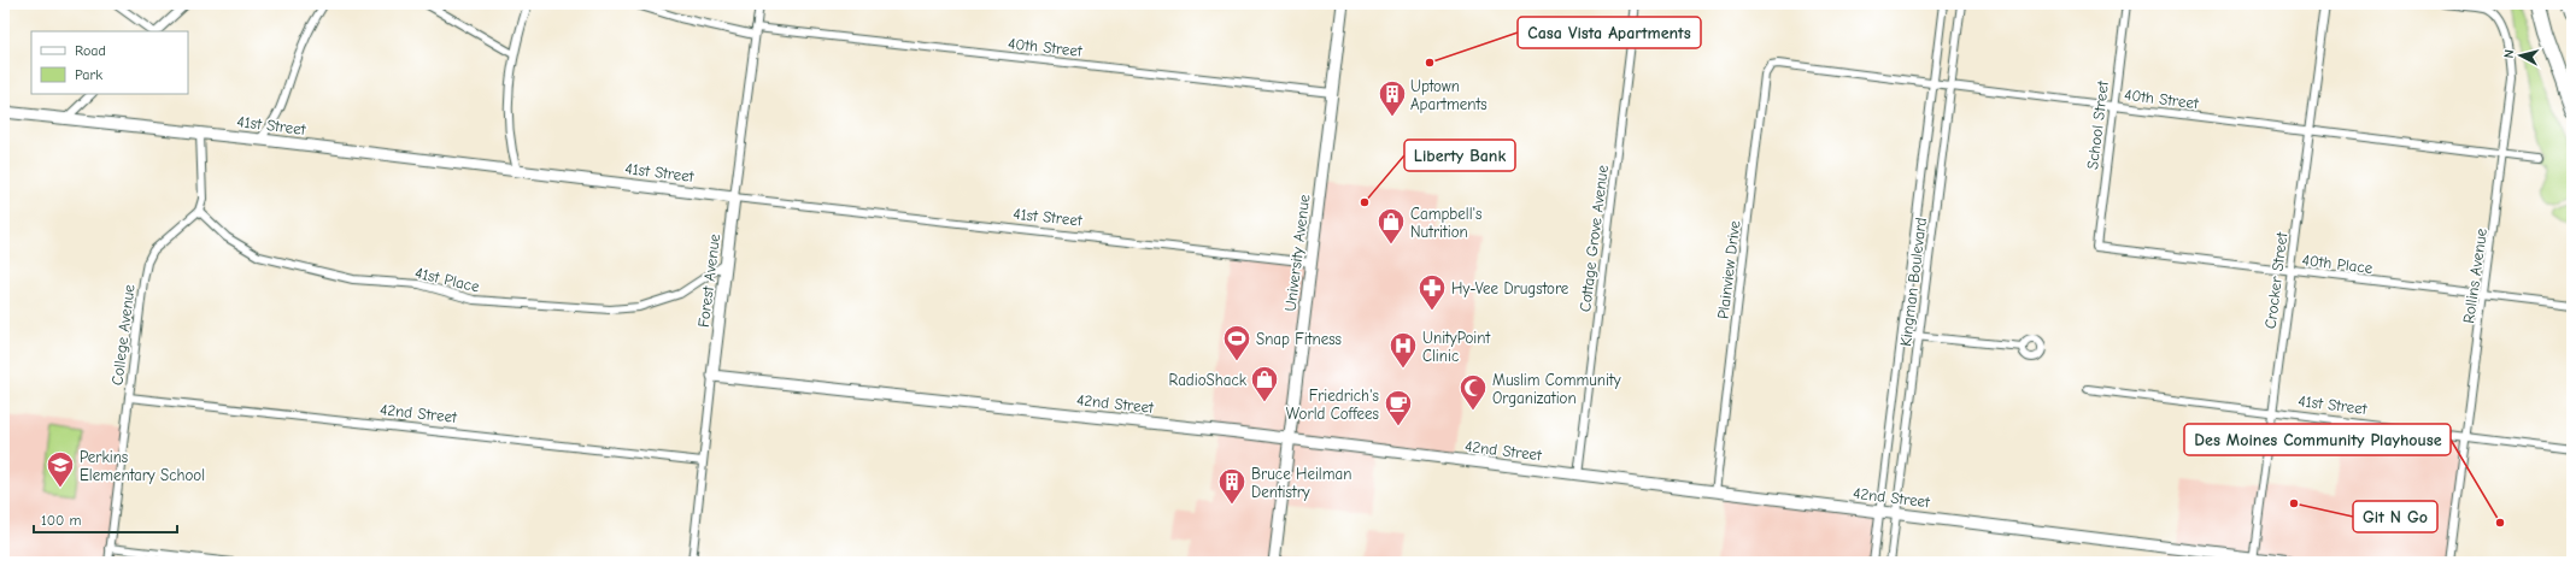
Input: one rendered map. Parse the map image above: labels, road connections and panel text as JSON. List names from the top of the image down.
{
  "streets": {
    "street": [
      "40th Street",
      "41st Street",
      "School Street",
      "Cottage Grove Avenue",
      "University Avenue",
      "40th Place",
      "Plainview Drive",
      "Rollins Avenue",
      "41st Place",
      "Forest Avenue",
      "Crocker Street",
      "Kingman Boulevard",
      "College Avenue",
      "42nd Street"
    ]
  },
  "crossings": [
    ["40th Street", "School Street"],
    ["40th Street", "University Avenue"],
    ["40th Street", "Plainview Drive"],
    ["40th Street", "Rollins Avenue"],
    ["40th Street", "Forest Avenue"],
    ["40th Street", "Crocker Street"],
    ["40th Street", "Kingman Boulevard"],
    ["41st Street", "University Avenue"],
    ["41st Street", "Rollins Avenue"],
    ["41st Street", "Forest Avenue"],
    ["41st Street", "Crocker Street"],
    ["School Street", "40th Place"],
    ["Cottage Grove Avenue", "42nd Street"],
    ["University Avenue", "42nd Street"],
    ["40th Place", "Rollins Avenue"],
    ["40th Place", "Crocker Street"],
    ["Plainview Drive", "42nd Street"],
    ["41st Place", "Forest Avenue"],
    ["41st Place", "College Avenue"],
    ["Forest Avenue", "42nd Street"],
    ["Crocker Street", "42nd Street"],
    ["Kingman Boulevard", "42nd Street"],
    ["College Avenue", "42nd Street"]
  ],
  "places": {
    "other": [
      "Casa Vista Apartments",
      "Liberty Bank",
      "Git N Go",
      "Des Moines Community Playhouse"
    ],
    "building": ["Uptown Apartments", "Bruce Heilman Dentistry"],
    "shop": ["Campbell's Nutrition", "RadioShack"],
    "pharmacy": ["Hy-Vee Drugstore"],
    "sports": ["Snap Fitness"],
    "hospital": ["UnityPoint Clinic"],
    "mosque": ["Muslim Community Organization"],
    "cafe": ["Friedrich's World Coffees"],
    "school or university": ["Perkins Elementary School"]
  },
  "legend": ["Road", "Park"],
  "scale_bar": "100 m",
  "north": "left"
}
